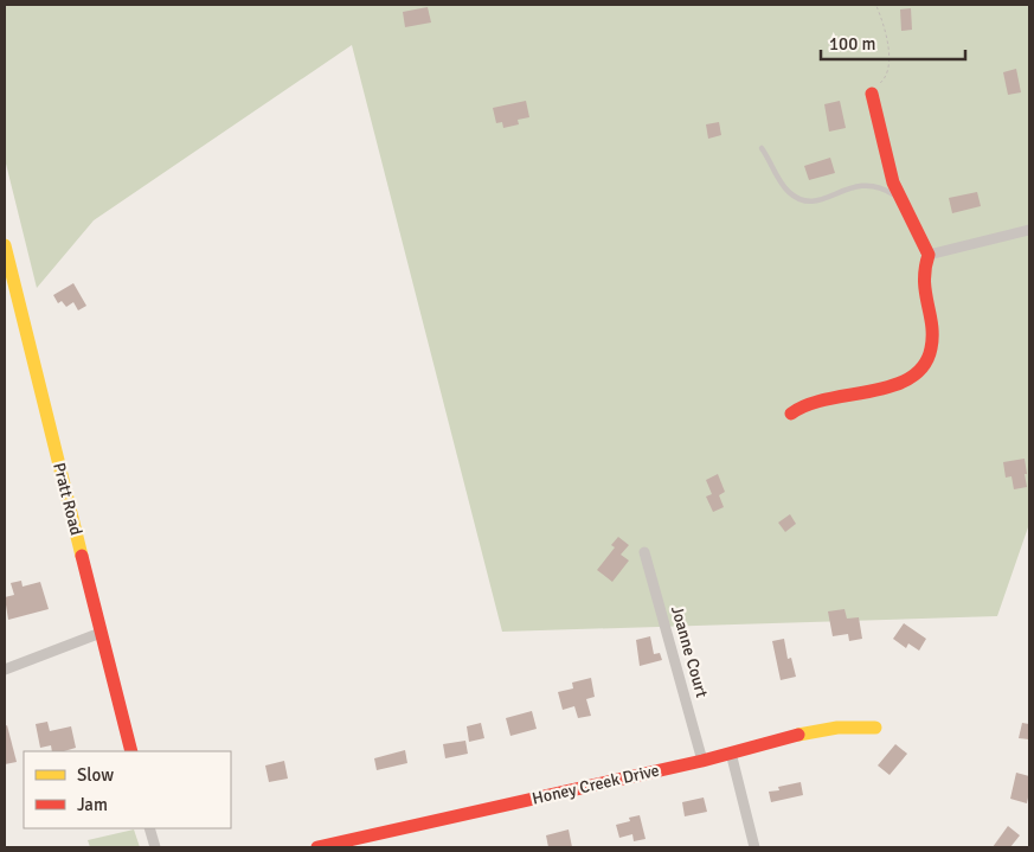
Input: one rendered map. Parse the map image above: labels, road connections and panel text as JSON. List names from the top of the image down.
{
  "streets": {
    "street": ["Pratt Road", "Joanne Court", "Honey Creek Drive"]
  },
  "crossings": [
    ["Joanne Court", "Honey Creek Drive"]
  ],
  "legend": ["Slow", "Jam"],
  "scale_bar": "100 m"
}
